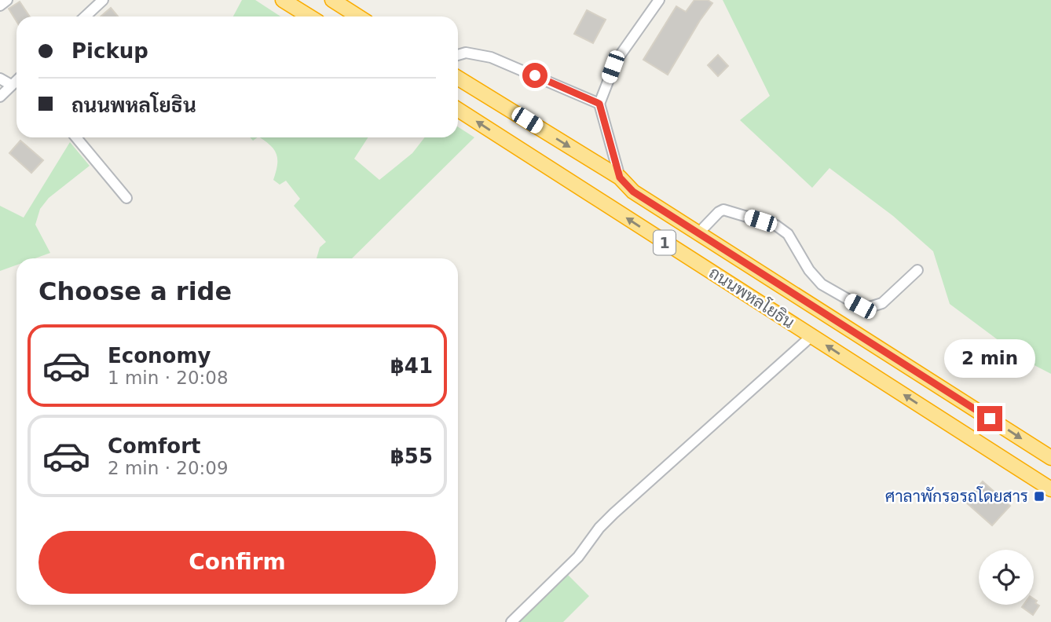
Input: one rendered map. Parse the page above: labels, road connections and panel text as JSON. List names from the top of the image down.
{
  "streets": {
    "highway": ["1", "ถนนพหลโยธิน"]
  },
  "places": {
    "transit": ["ศาลาพักรอรถโดยสาร"]
  },
  "page": {
    "banner": ["Pickup", "ถนนพหลโยธิน"],
    "heading": "Choose a ride",
    "list": [
      {
        "name": "Economy",
        "note": "1 min · 20:08",
        "value": "฿41"
      },
      {
        "name": "Comfort",
        "note": "2 min · 20:09",
        "value": "฿55"
      }
    ],
    "bubble": "2 min",
    "buttons": "Confirm"
  }
}
